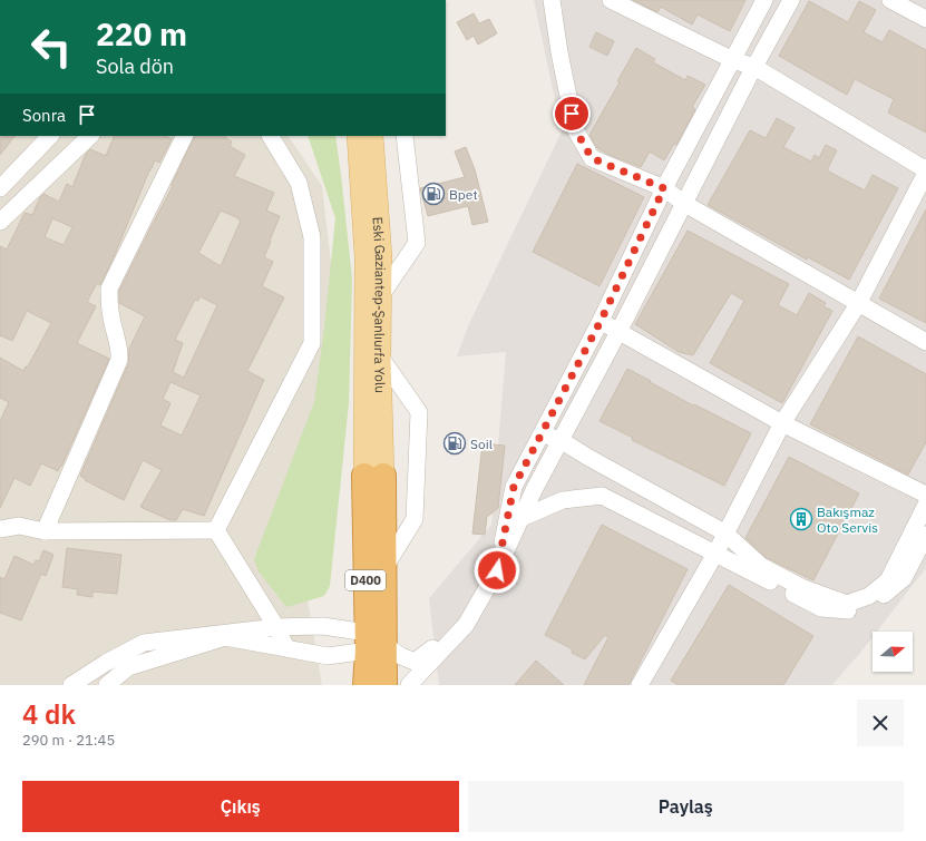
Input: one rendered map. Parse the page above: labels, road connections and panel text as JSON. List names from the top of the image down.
{
  "streets": {
    "highway": ["D400"],
    "main road": ["Eski Gaziantep-Şanlıurfa Yolu"]
  },
  "crossings": [
    ["Eski Gaziantep-Şanlıurfa Yolu", "D400"]
  ],
  "places": {
    "fuel station": ["Bpet", "Soil"],
    "building": ["Bakışmaz Oto Servis"]
  },
  "north": "right",
  "page": {
    "turn": ["220 m", "Sola dön"],
    "then": "Sonra",
    "heading": ["4 dk", "290 m · 21:45"],
    "buttons": ["Çıkış", "Paylaş"]
  }
}
